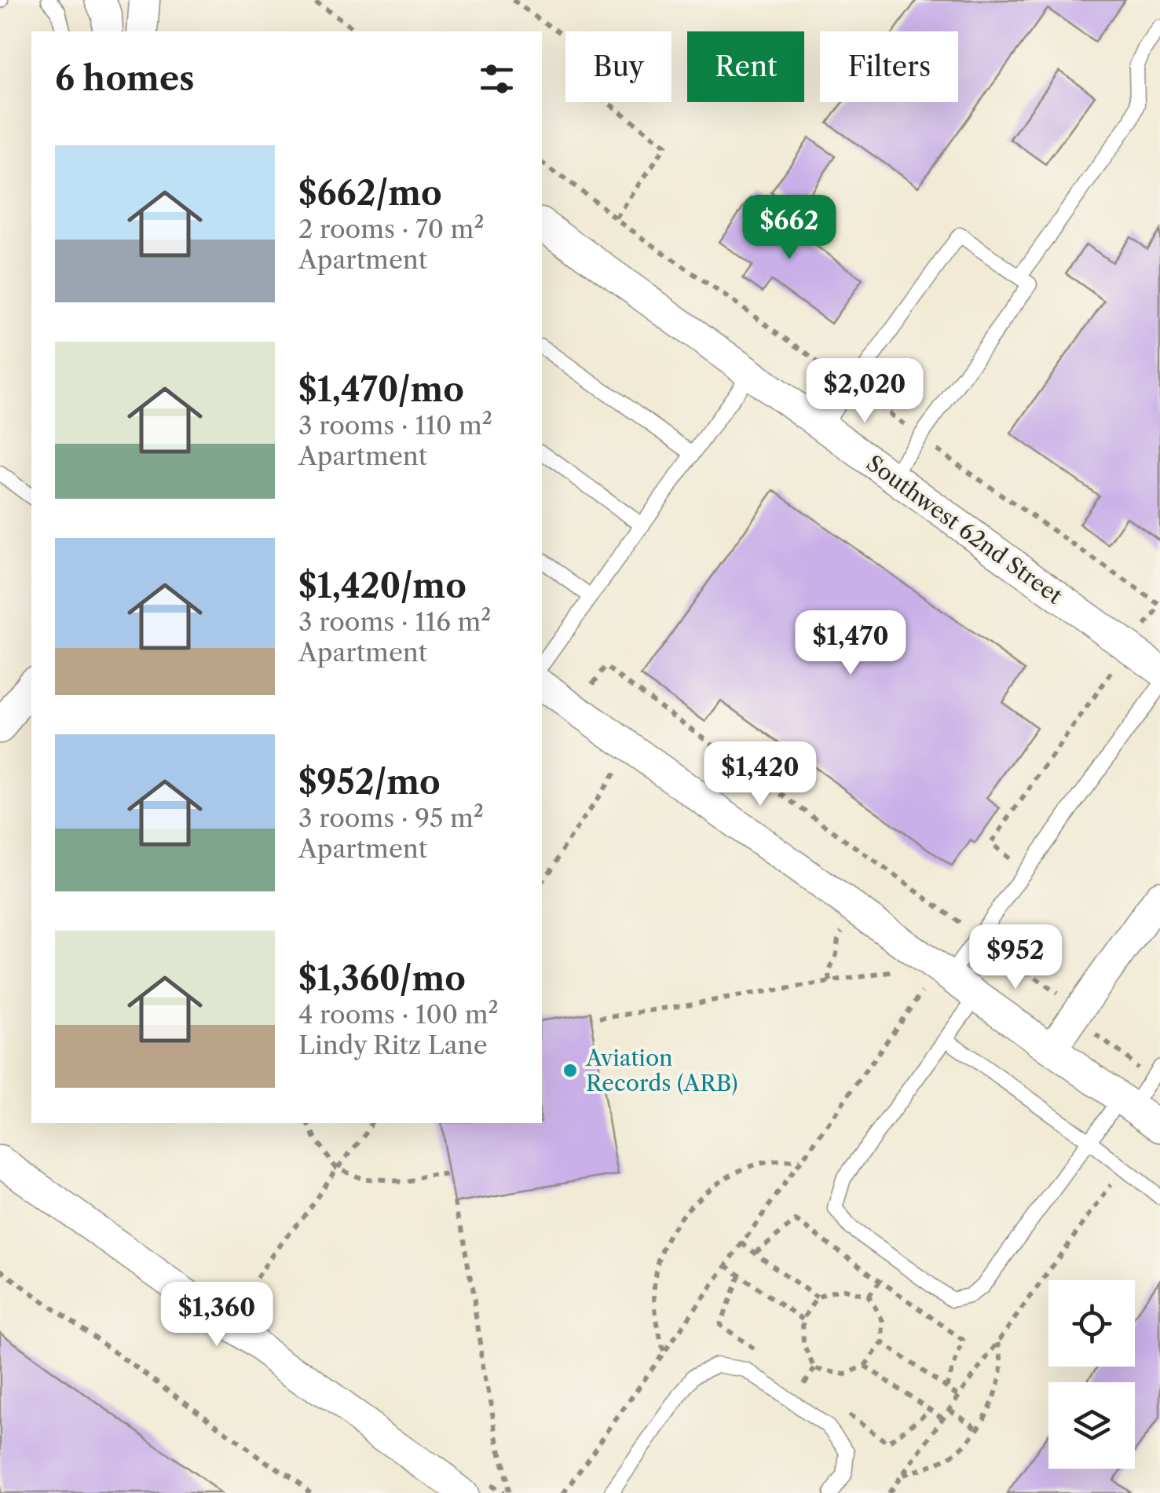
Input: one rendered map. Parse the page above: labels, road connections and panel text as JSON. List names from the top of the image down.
{
  "streets": {
    "street": ["Southwest 62nd Street"]
  },
  "places": ["Aviation Records (ARB)"],
  "page": {
    "chip": ["Buy", "Rent", "Filters"],
    "heading": "6 homes",
    "list": [
      {
        "name": "$662/mo",
        "note": "2 rooms · 70 m² · Apartment"
      },
      {
        "name": "$1,470/mo",
        "note": "3 rooms · 110 m² · Apartment"
      },
      {
        "name": "$1,420/mo",
        "note": "3 rooms · 116 m² · Apartment"
      },
      {
        "name": "$952/mo",
        "note": "3 rooms · 95 m² · Apartment"
      },
      {
        "name": "$1,360/mo",
        "note": "4 rooms · 100 m² · Lindy Ritz Lane"
      }
    ],
    "price": [
      "$662",
      "$2,020",
      "$1,470",
      "$1,420",
      "$952",
      "$1,360"
    ]
  }
}
